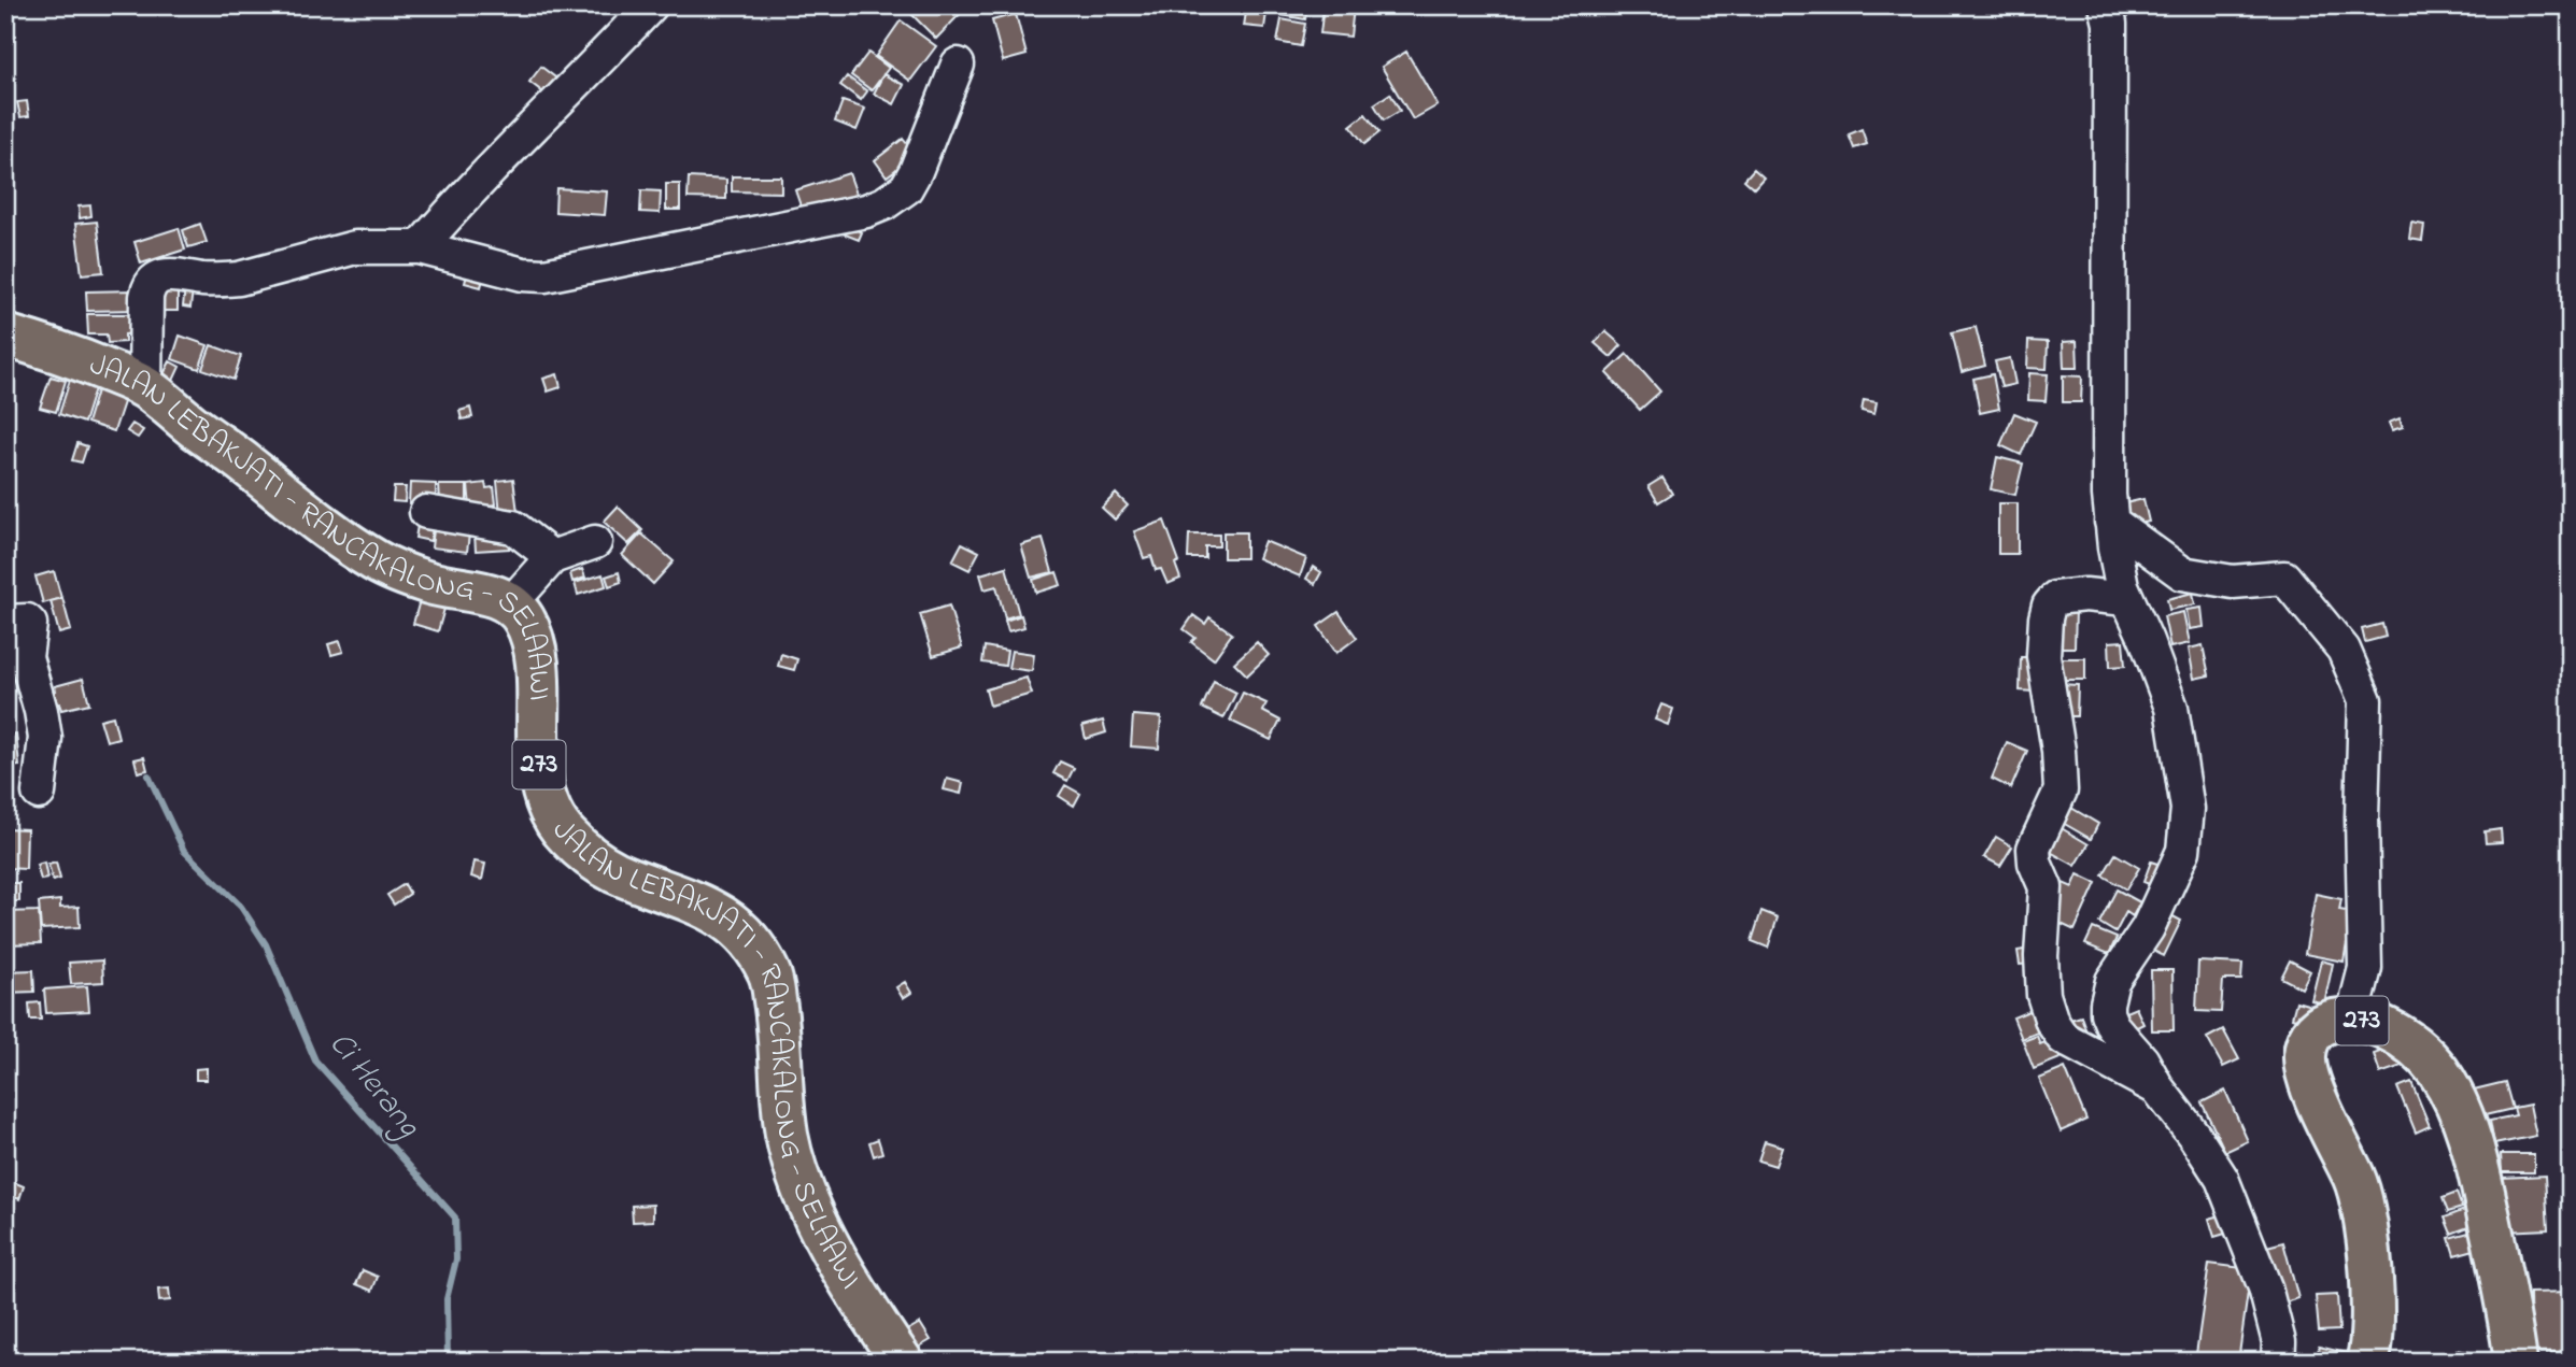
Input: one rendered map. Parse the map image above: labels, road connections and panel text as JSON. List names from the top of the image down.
{
  "streets": {
    "main road": ["JALAN LEBAKJATI - RANCAKALONG - SELAAWI", "273"]
  },
  "water": ["Ci Herang"]
}
